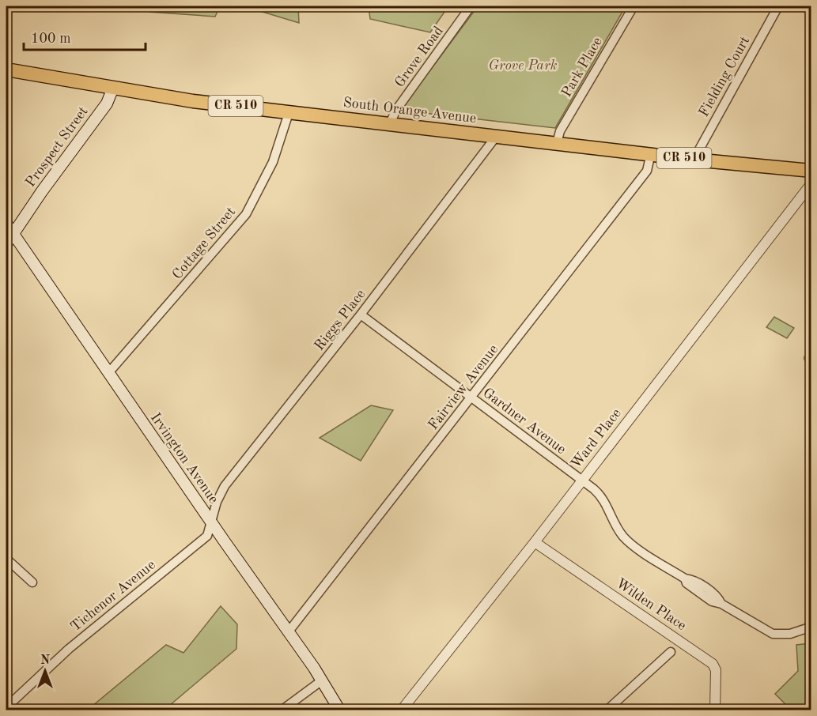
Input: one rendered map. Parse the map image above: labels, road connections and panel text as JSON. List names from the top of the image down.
{
  "streets": {
    "main road": [
      "CR 510",
      "South Orange Avenue",
      "Prospect Street",
      "Irvington Avenue"
    ],
    "street": [
      "Grove Road",
      "Park Place",
      "Fielding Court",
      "Cottage Street",
      "Riggs Place",
      "Fairview Avenue",
      "Gardner Avenue",
      "Ward Place",
      "Tichenor Avenue",
      "Wilden Place"
    ]
  },
  "crossings": [
    ["Grove Road", "South Orange Avenue"],
    ["Park Place", "South Orange Avenue"],
    ["Fielding Court", "South Orange Avenue"],
    ["South Orange Avenue", "Prospect Street"],
    ["South Orange Avenue", "Cottage Street"],
    ["South Orange Avenue", "Riggs Place"],
    ["South Orange Avenue", "Fairview Avenue"],
    ["Prospect Street", "Irvington Avenue"],
    ["Cottage Street", "Irvington Avenue"],
    ["Riggs Place", "Gardner Avenue"],
    ["Riggs Place", "Irvington Avenue"],
    ["Riggs Place", "Tichenor Avenue"],
    ["Fairview Avenue", "Gardner Avenue"],
    ["Fairview Avenue", "Irvington Avenue"],
    ["Gardner Avenue", "Ward Place"],
    ["Ward Place", "Wilden Place"],
    ["Irvington Avenue", "Tichenor Avenue"]
  ],
  "parks": ["Grove Park"],
  "scale_bar": "100 m",
  "north": "top"
}
